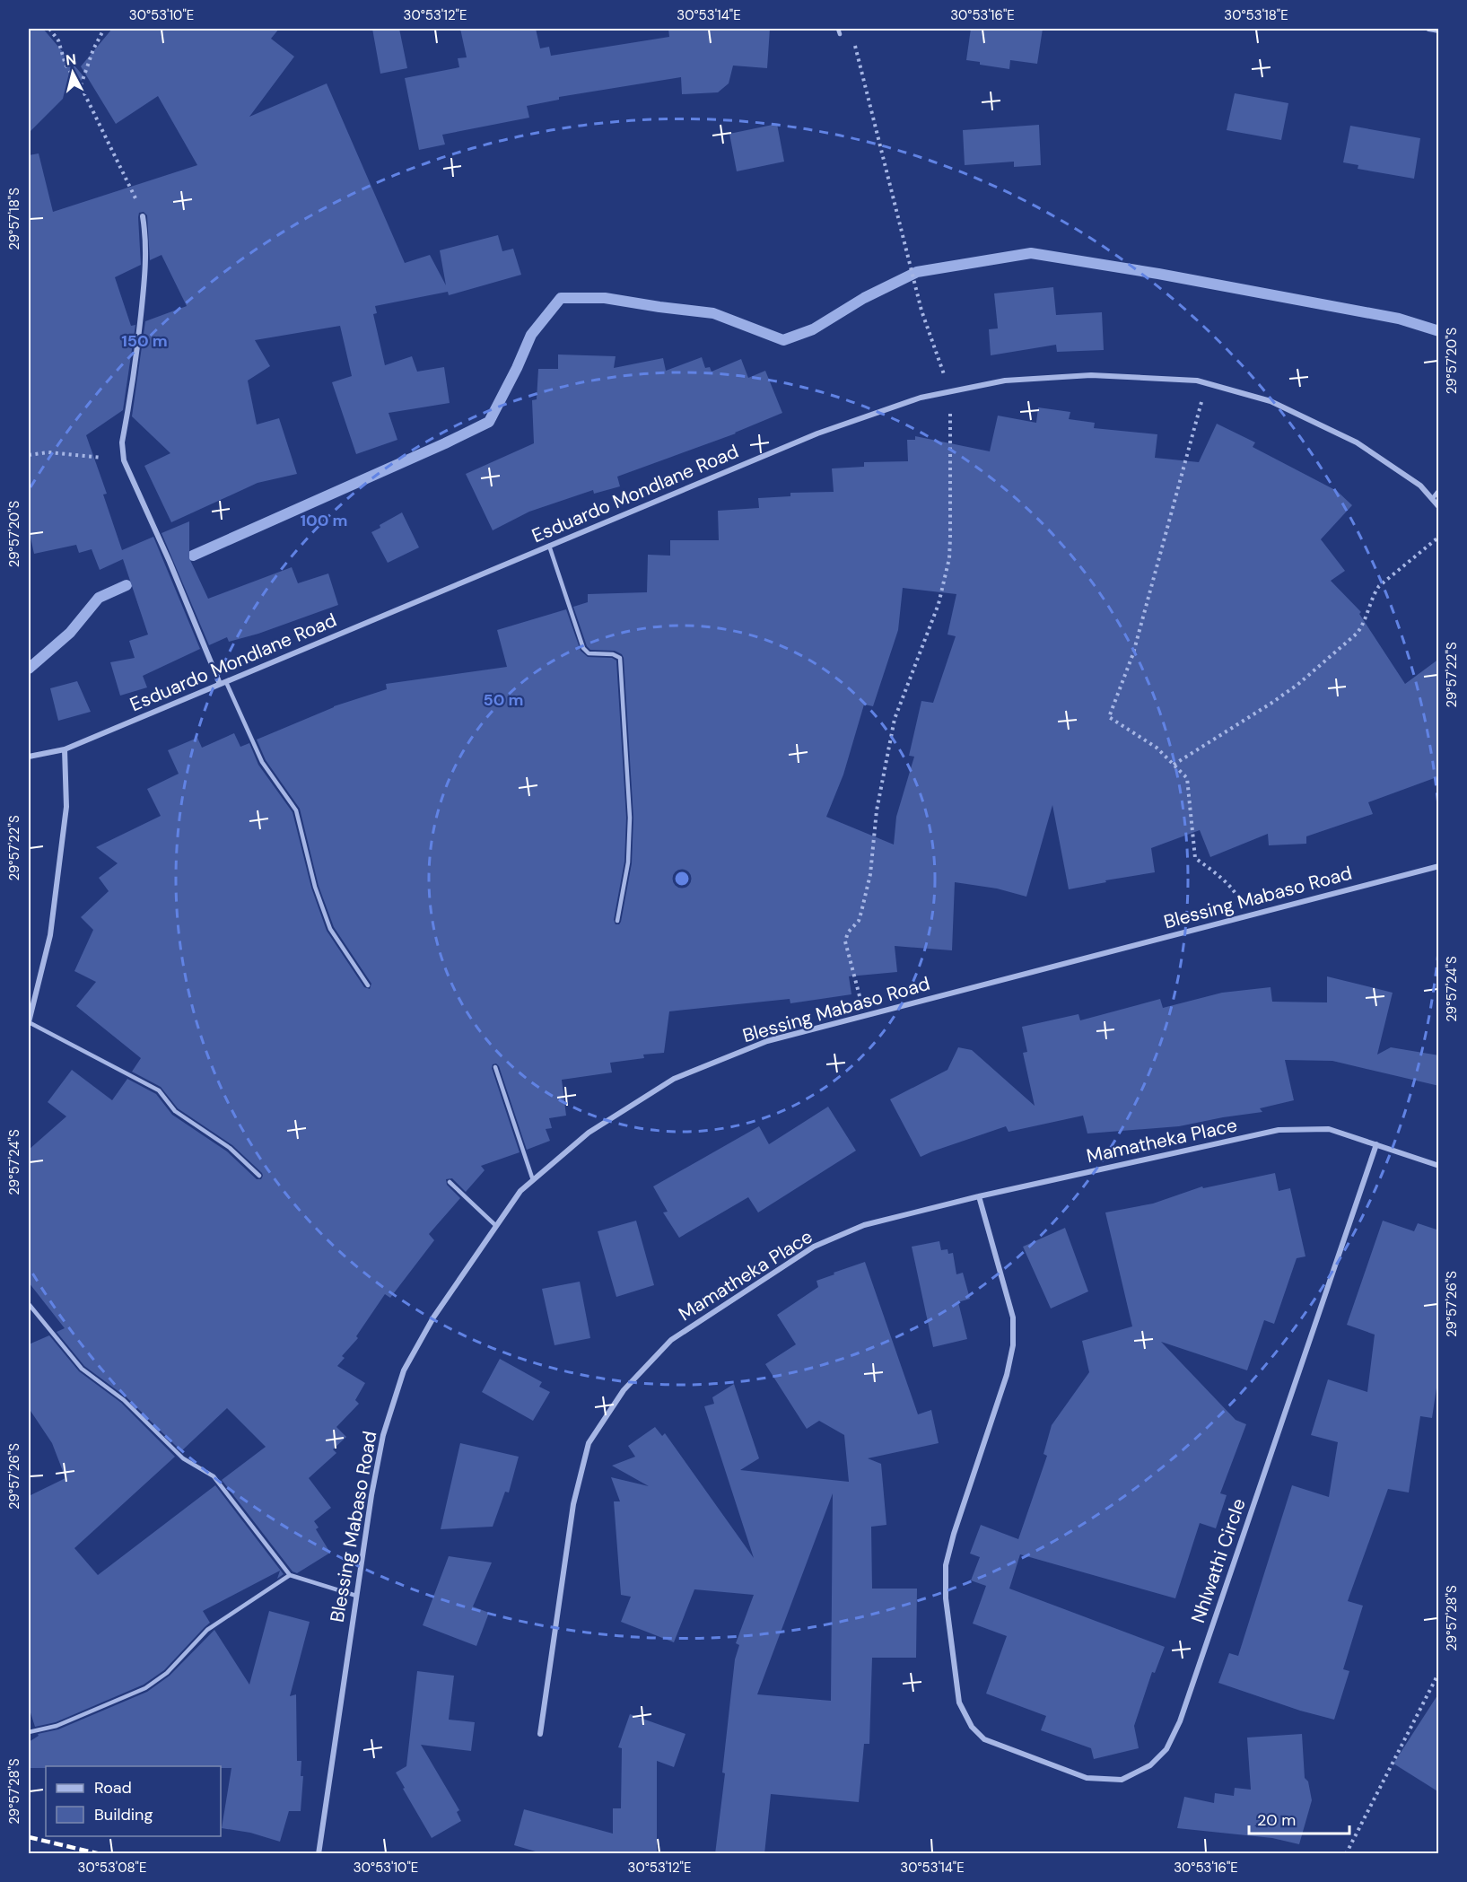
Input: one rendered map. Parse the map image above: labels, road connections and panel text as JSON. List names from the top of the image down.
{
  "streets": {
    "street": [
      "Esduardo Mondlane Road",
      "Blessing Mabaso Road",
      "Mamatheka Place",
      "Nhlwathi Circle"
    ]
  },
  "crossings": [
    ["Mamatheka Place", "Nhlwathi Circle"]
  ],
  "legend": ["Road", "Building"],
  "scale_bar": "20 m",
  "north": "top",
  "coordinates": [
    "30°53'10\"E",
    "30°53'12\"E",
    "30°53'14\"E",
    "30°53'16\"E",
    "30°53'18\"E",
    "29°57'18\"S",
    "29°57'20\"S",
    "29°57'22\"S",
    "29°57'24\"S",
    "29°57'26\"S",
    "29°57'28\"S",
    "30°53'08\"E"
  ],
  "rings": ["150 m", "100 m", "50 m"]
}
